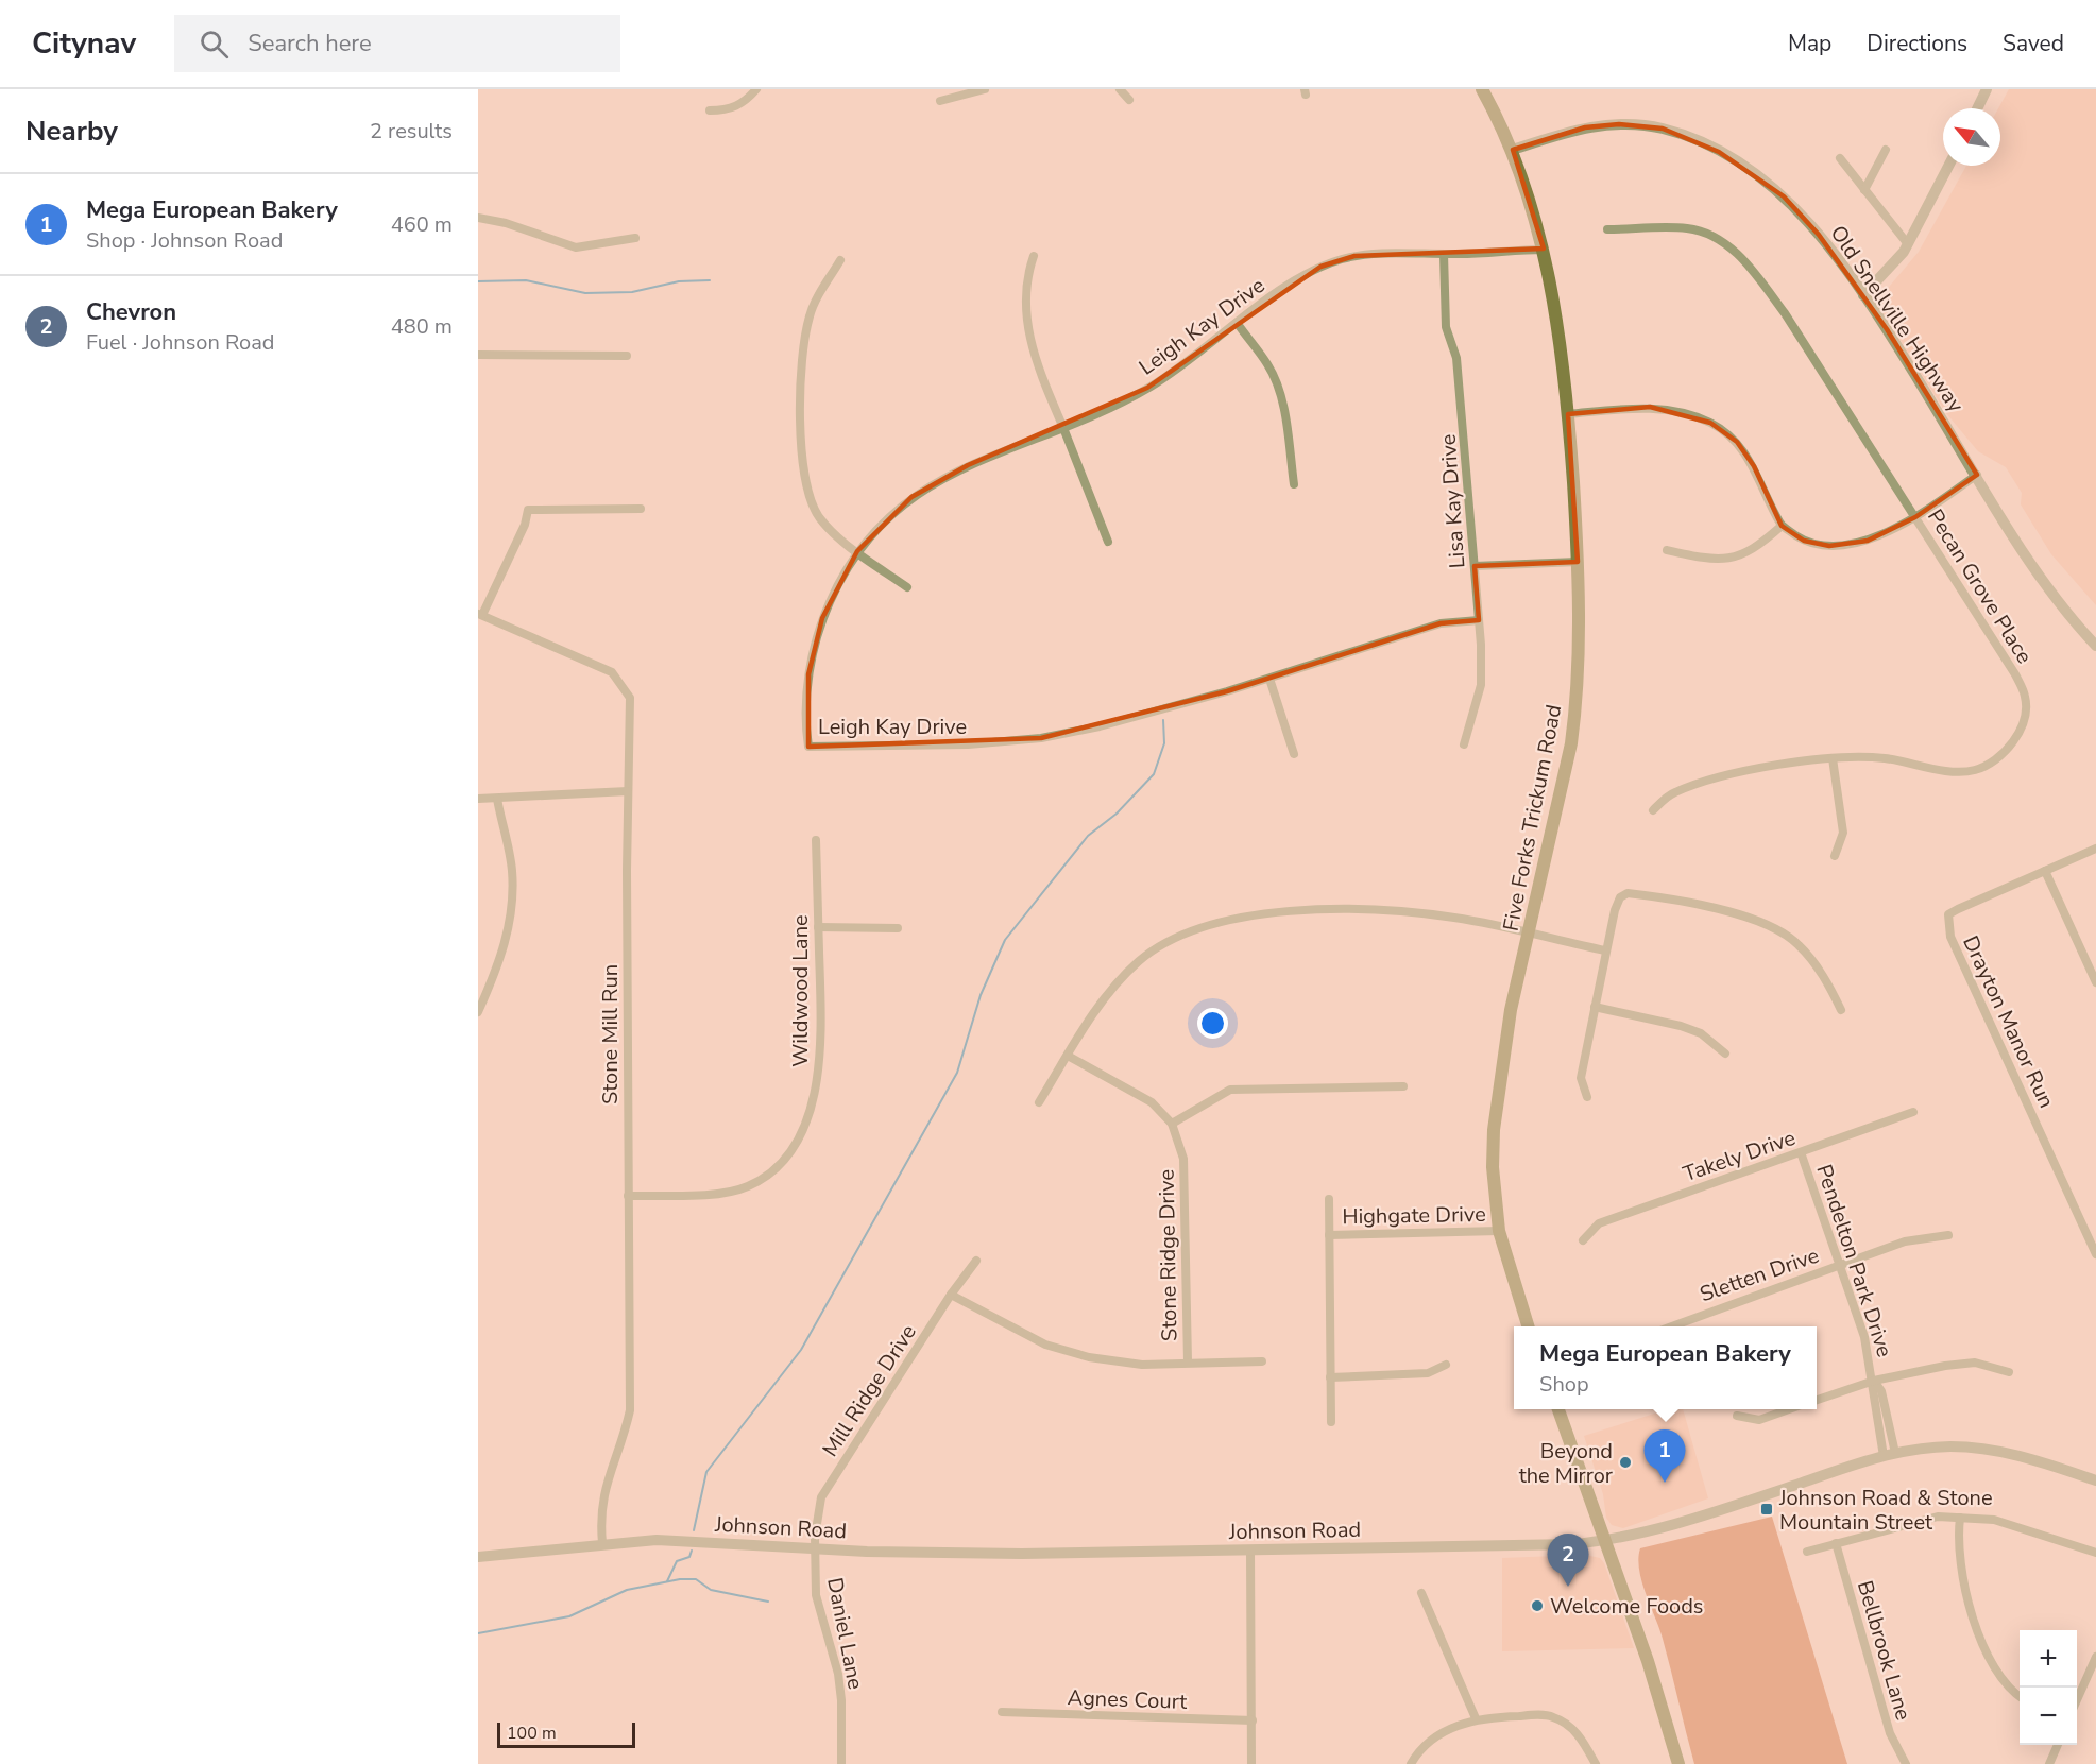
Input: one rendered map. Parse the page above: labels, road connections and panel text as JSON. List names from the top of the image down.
{
  "streets": {
    "main road": ["Five Forks Trickum Road"],
    "street": [
      "Old Snellville Highway",
      "Leigh Kay Drive",
      "Lisa Kay Drive",
      "Pecan Grove Place",
      "Wildwood Lane",
      "Drayton Manor Run",
      "Stone Mill Run",
      "Takely Drive",
      "Highgate Drive",
      "Stone Ridge Drive",
      "Pendelton Park Drive",
      "Sletten Drive",
      "Mill Ridge Drive",
      "Johnson Road",
      "Daniel Lane",
      "Bellbrook Lane",
      "Agnes Court"
    ]
  },
  "crossings": [
    ["Old Snellville Highway", "Five Forks Trickum Road"],
    ["Leigh Kay Drive", "Lisa Kay Drive"],
    ["Leigh Kay Drive", "Five Forks Trickum Road"],
    ["Five Forks Trickum Road", "Highgate Drive"],
    ["Wildwood Lane", "Stone Mill Run"],
    ["Stone Mill Run", "Johnson Road"],
    ["Takely Drive", "Pendelton Park Drive"],
    ["Pendelton Park Drive", "Sletten Drive"],
    ["Pendelton Park Drive", "Johnson Road"],
    ["Mill Ridge Drive", "Johnson Road"],
    ["Mill Ridge Drive", "Daniel Lane"],
    ["Johnson Road", "Daniel Lane"]
  ],
  "places": {
    "other": ["Beyond the Mirror", "Welcome Foods"],
    "transit": ["Johnson Road & Stone Mountain Street"]
  },
  "scale_bar": "100 m",
  "north": "top left",
  "page": {
    "header": "Citynav",
    "search": "Search here",
    "nav": ["Map", "Directions", "Saved"],
    "heading": ["Nearby", "2 results"],
    "list": [
      {
        "mark": "1",
        "name": "Mega European Bakery",
        "note": "Shop · Johnson Road",
        "value": "460 m"
      },
      {
        "mark": "2",
        "name": "Chevron",
        "note": "Fuel · Johnson Road",
        "value": "480 m"
      }
    ],
    "popup": ["Mega European Bakery", "Shop"],
    "pins": ["1", "2"],
    "map_buttons": ["+", "−"],
    "scale": "100 m"
  }
}
